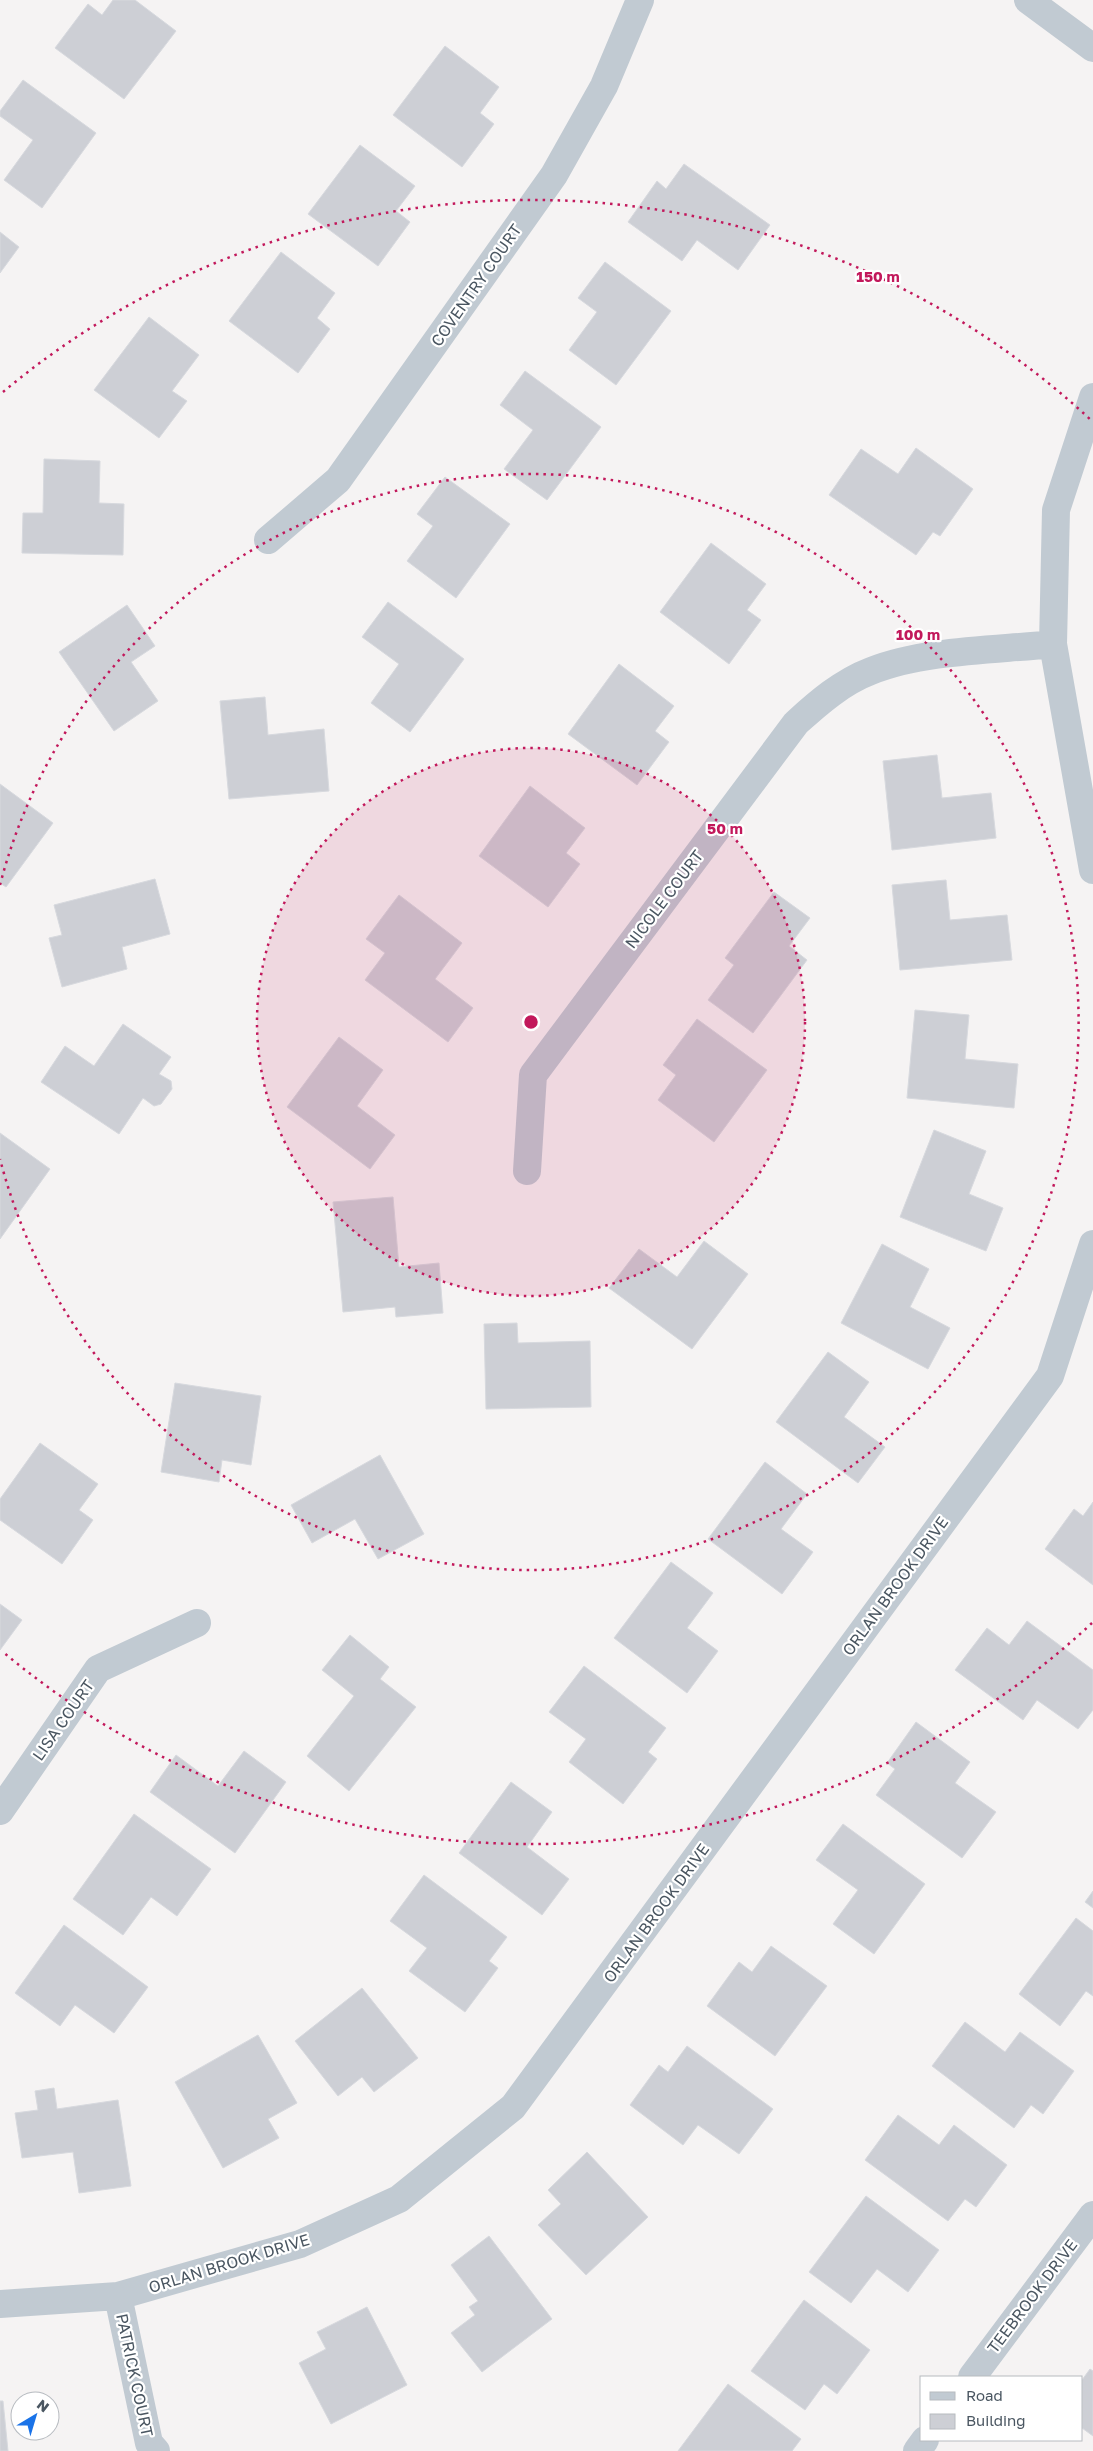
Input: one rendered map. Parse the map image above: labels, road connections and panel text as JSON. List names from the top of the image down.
{
  "streets": {
    "street": [
      "COVENTRY COURT",
      "NICOLE COURT",
      "ORLAN BROOK DRIVE",
      "LISA COURT",
      "TEEBROOK DRIVE",
      "PATRICK COURT"
    ]
  },
  "crossings": [
    ["ORLAN BROOK DRIVE", "PATRICK COURT"]
  ],
  "legend": ["Road", "Building"],
  "north": "top right",
  "rings": ["150 m", "100 m", "50 m"]
}
